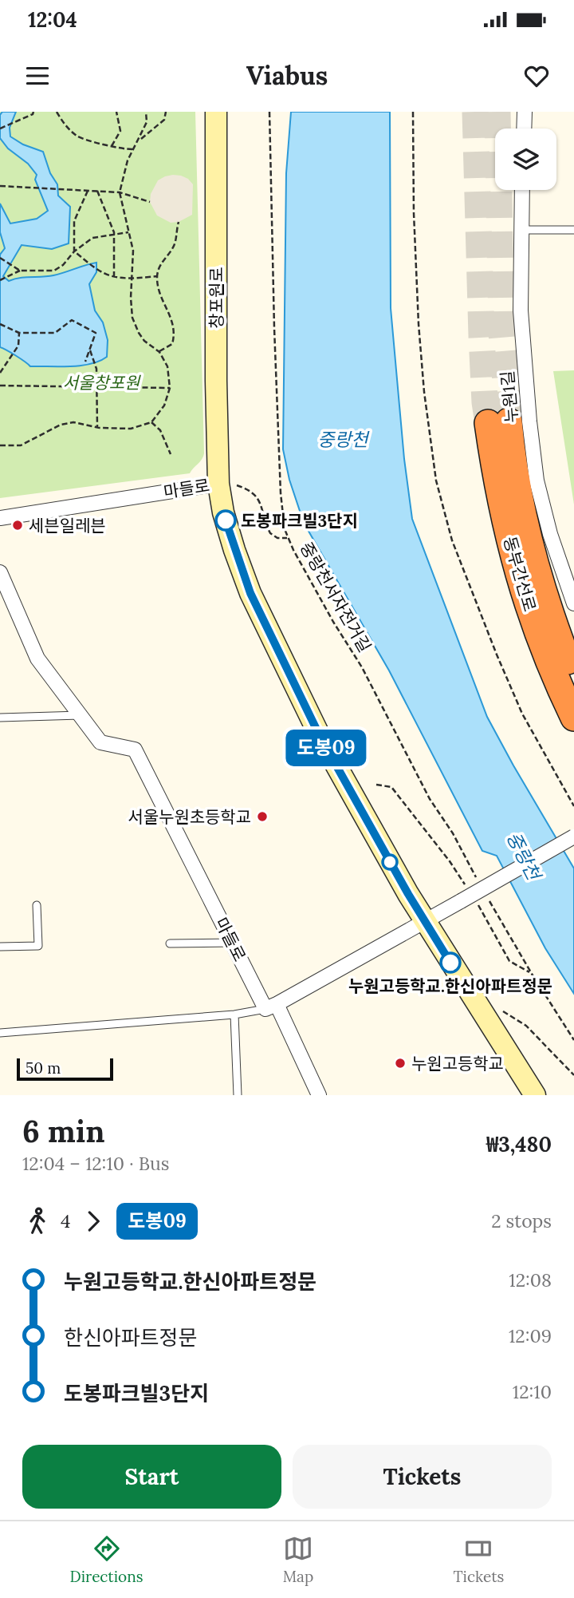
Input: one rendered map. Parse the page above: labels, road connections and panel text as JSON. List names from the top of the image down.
{
  "streets": {
    "highway": ["동부간선로"],
    "street": ["창포원로", "누원1길", "마들로"],
    "path": ["중랑천서자전거길"]
  },
  "crossings": [
    ["창포원로", "마들로"]
  ],
  "water": ["중랑천"],
  "parks": ["서울창포원"],
  "places": [
    "도봉파크빌3단지",
    "세븐일레븐",
    "서울누원초등학교",
    "누원고등학교.한신아파트정문",
    "누원고등학교"
  ],
  "lines": ["bus line 도봉09"],
  "scale_bar": "50 m",
  "page": {
    "status": "12:04",
    "header": "Viabus",
    "on_map": "도봉09",
    "scale": "50 m",
    "heading": ["6 min", "12:04 – 12:10 · Bus", "₩3,480"],
    "legs": ["4", "도봉09", "2 stops"],
    "list": [
      {
        "name": "누원고등학교.한신아파트정문",
        "value": "12:08"
      },
      {
        "name": "한신아파트정문",
        "value": "12:09"
      },
      {
        "name": "도봉파크빌3단지",
        "value": "12:10"
      }
    ],
    "buttons": ["Start", "Tickets"],
    "tabs": ["Directions", "Map", "Tickets"]
  }
}
